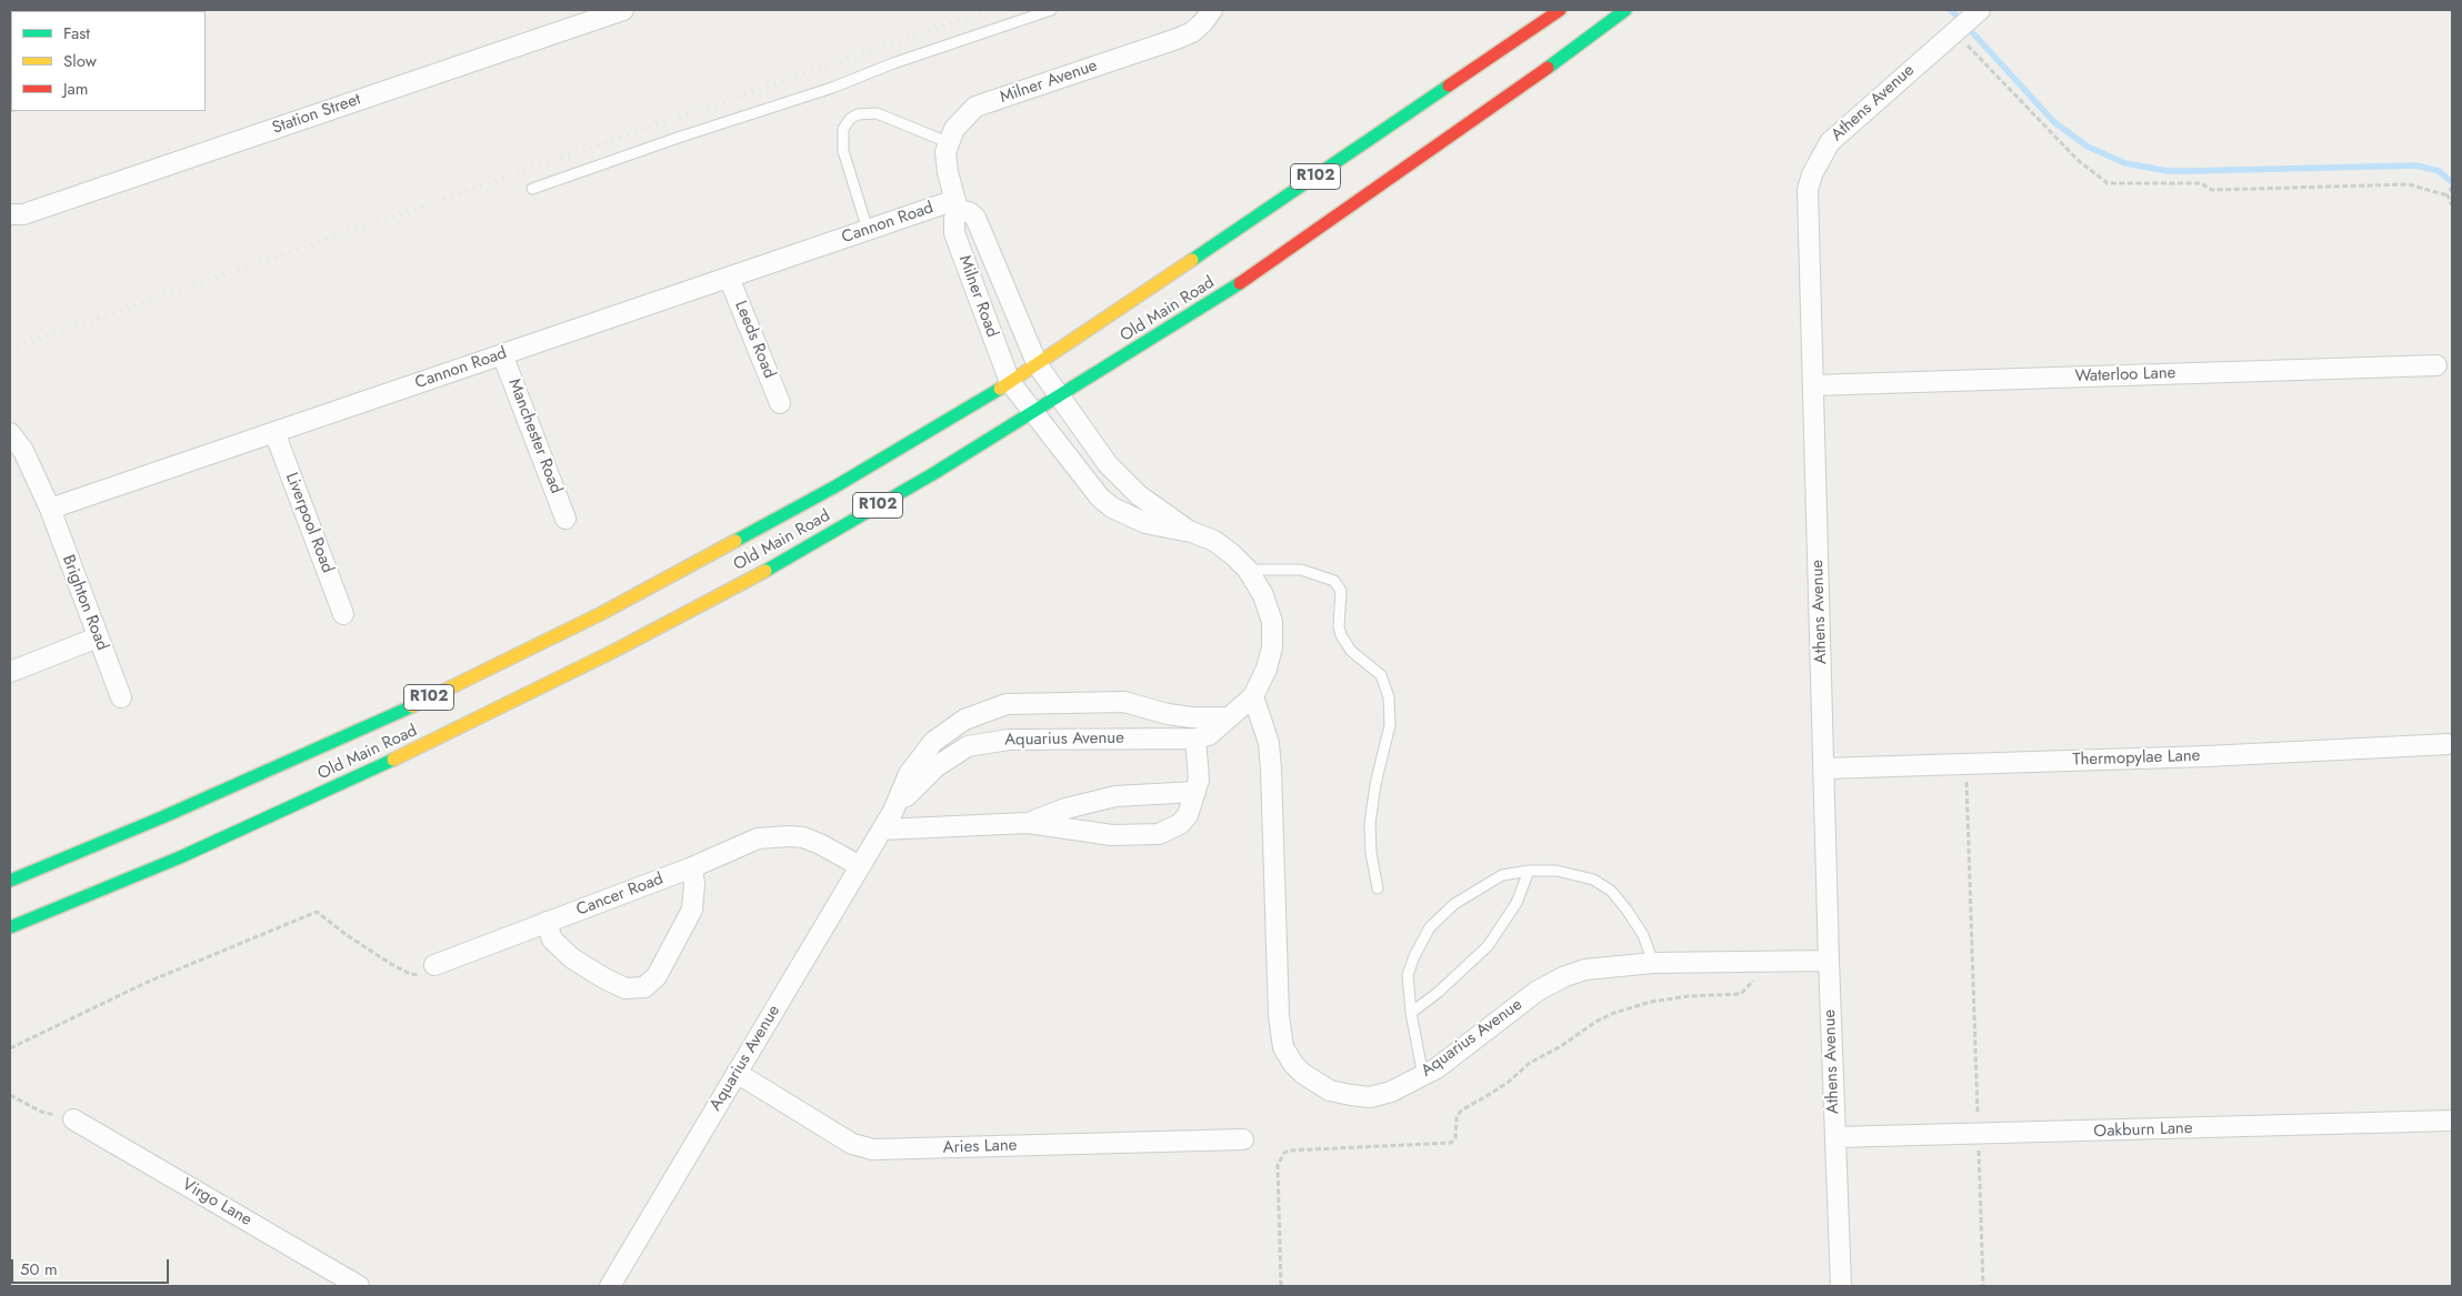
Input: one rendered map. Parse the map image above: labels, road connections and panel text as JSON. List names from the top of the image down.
{
  "streets": {
    "main road": ["R102", "Old Main Road"],
    "street": [
      "Milner Avenue",
      "Athens Avenue",
      "Station Street",
      "Cannon Road",
      "Milner Road",
      "Leeds Road",
      "Waterloo Lane",
      "Manchester Road",
      "Liverpool Road",
      "Brighton Road",
      "Aquarius Avenue",
      "Thermopylae Lane",
      "Cancer Road",
      "Oakburn Lane",
      "Aries Lane",
      "Virgo Lane"
    ]
  },
  "crossings": [
    ["Athens Avenue", "Waterloo Lane"],
    ["Athens Avenue", "Aquarius Avenue"],
    ["Athens Avenue", "Thermopylae Lane"],
    ["Athens Avenue", "Oakburn Lane"],
    ["Cannon Road", "Milner Road"],
    ["Cannon Road", "Leeds Road"],
    ["Cannon Road", "Manchester Road"],
    ["Cannon Road", "Liverpool Road"],
    ["Cannon Road", "Brighton Road"],
    ["Milner Road", "Old Main Road"],
    ["Milner Road", "Aquarius Avenue"],
    ["Old Main Road", "Aquarius Avenue"],
    ["Aquarius Avenue", "Cancer Road"],
    ["Aquarius Avenue", "Aries Lane"]
  ],
  "legend": ["Fast", "Slow", "Jam"],
  "scale_bar": "50 m"
}
